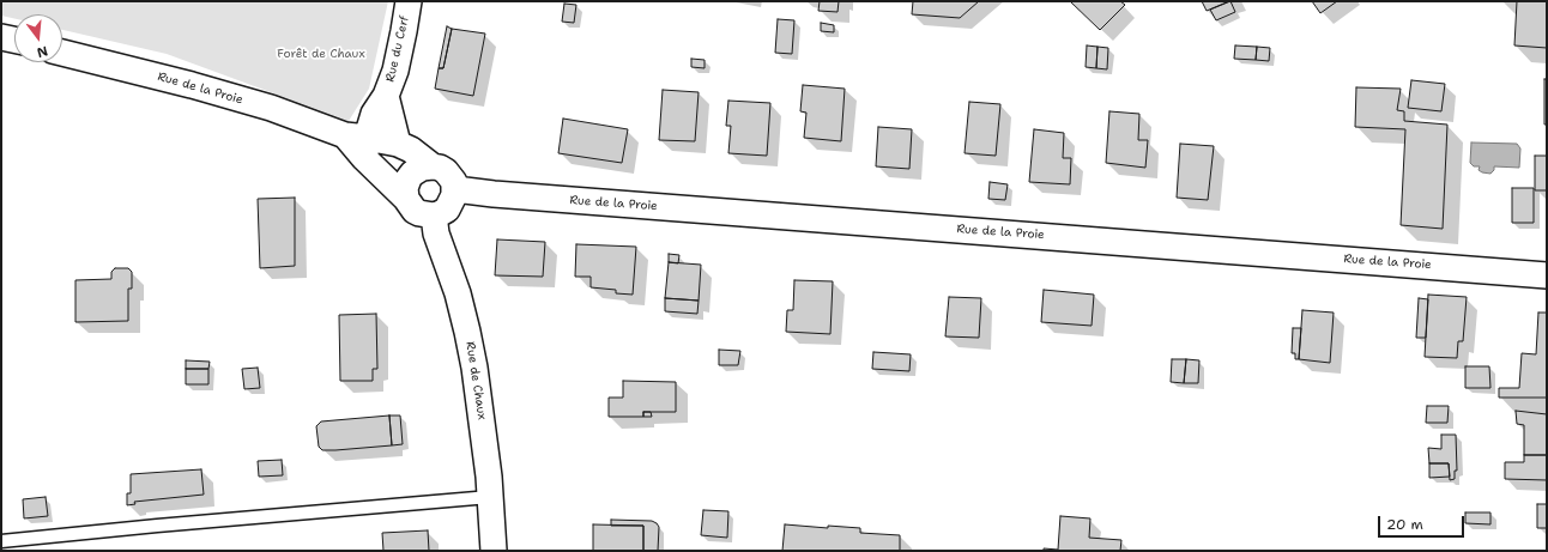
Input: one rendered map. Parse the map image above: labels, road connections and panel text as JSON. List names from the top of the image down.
{
  "streets": {
    "street": ["Rue du Cerf", "Rue de la Proie", "Rue de Chaux"]
  },
  "crossings": [
    ["Rue du Cerf", "Rue de la Proie"],
    ["Rue de la Proie", "Rue de Chaux"]
  ],
  "parks": ["Forêt de Chaux"],
  "scale_bar": "20 m",
  "north": "bottom"
}
